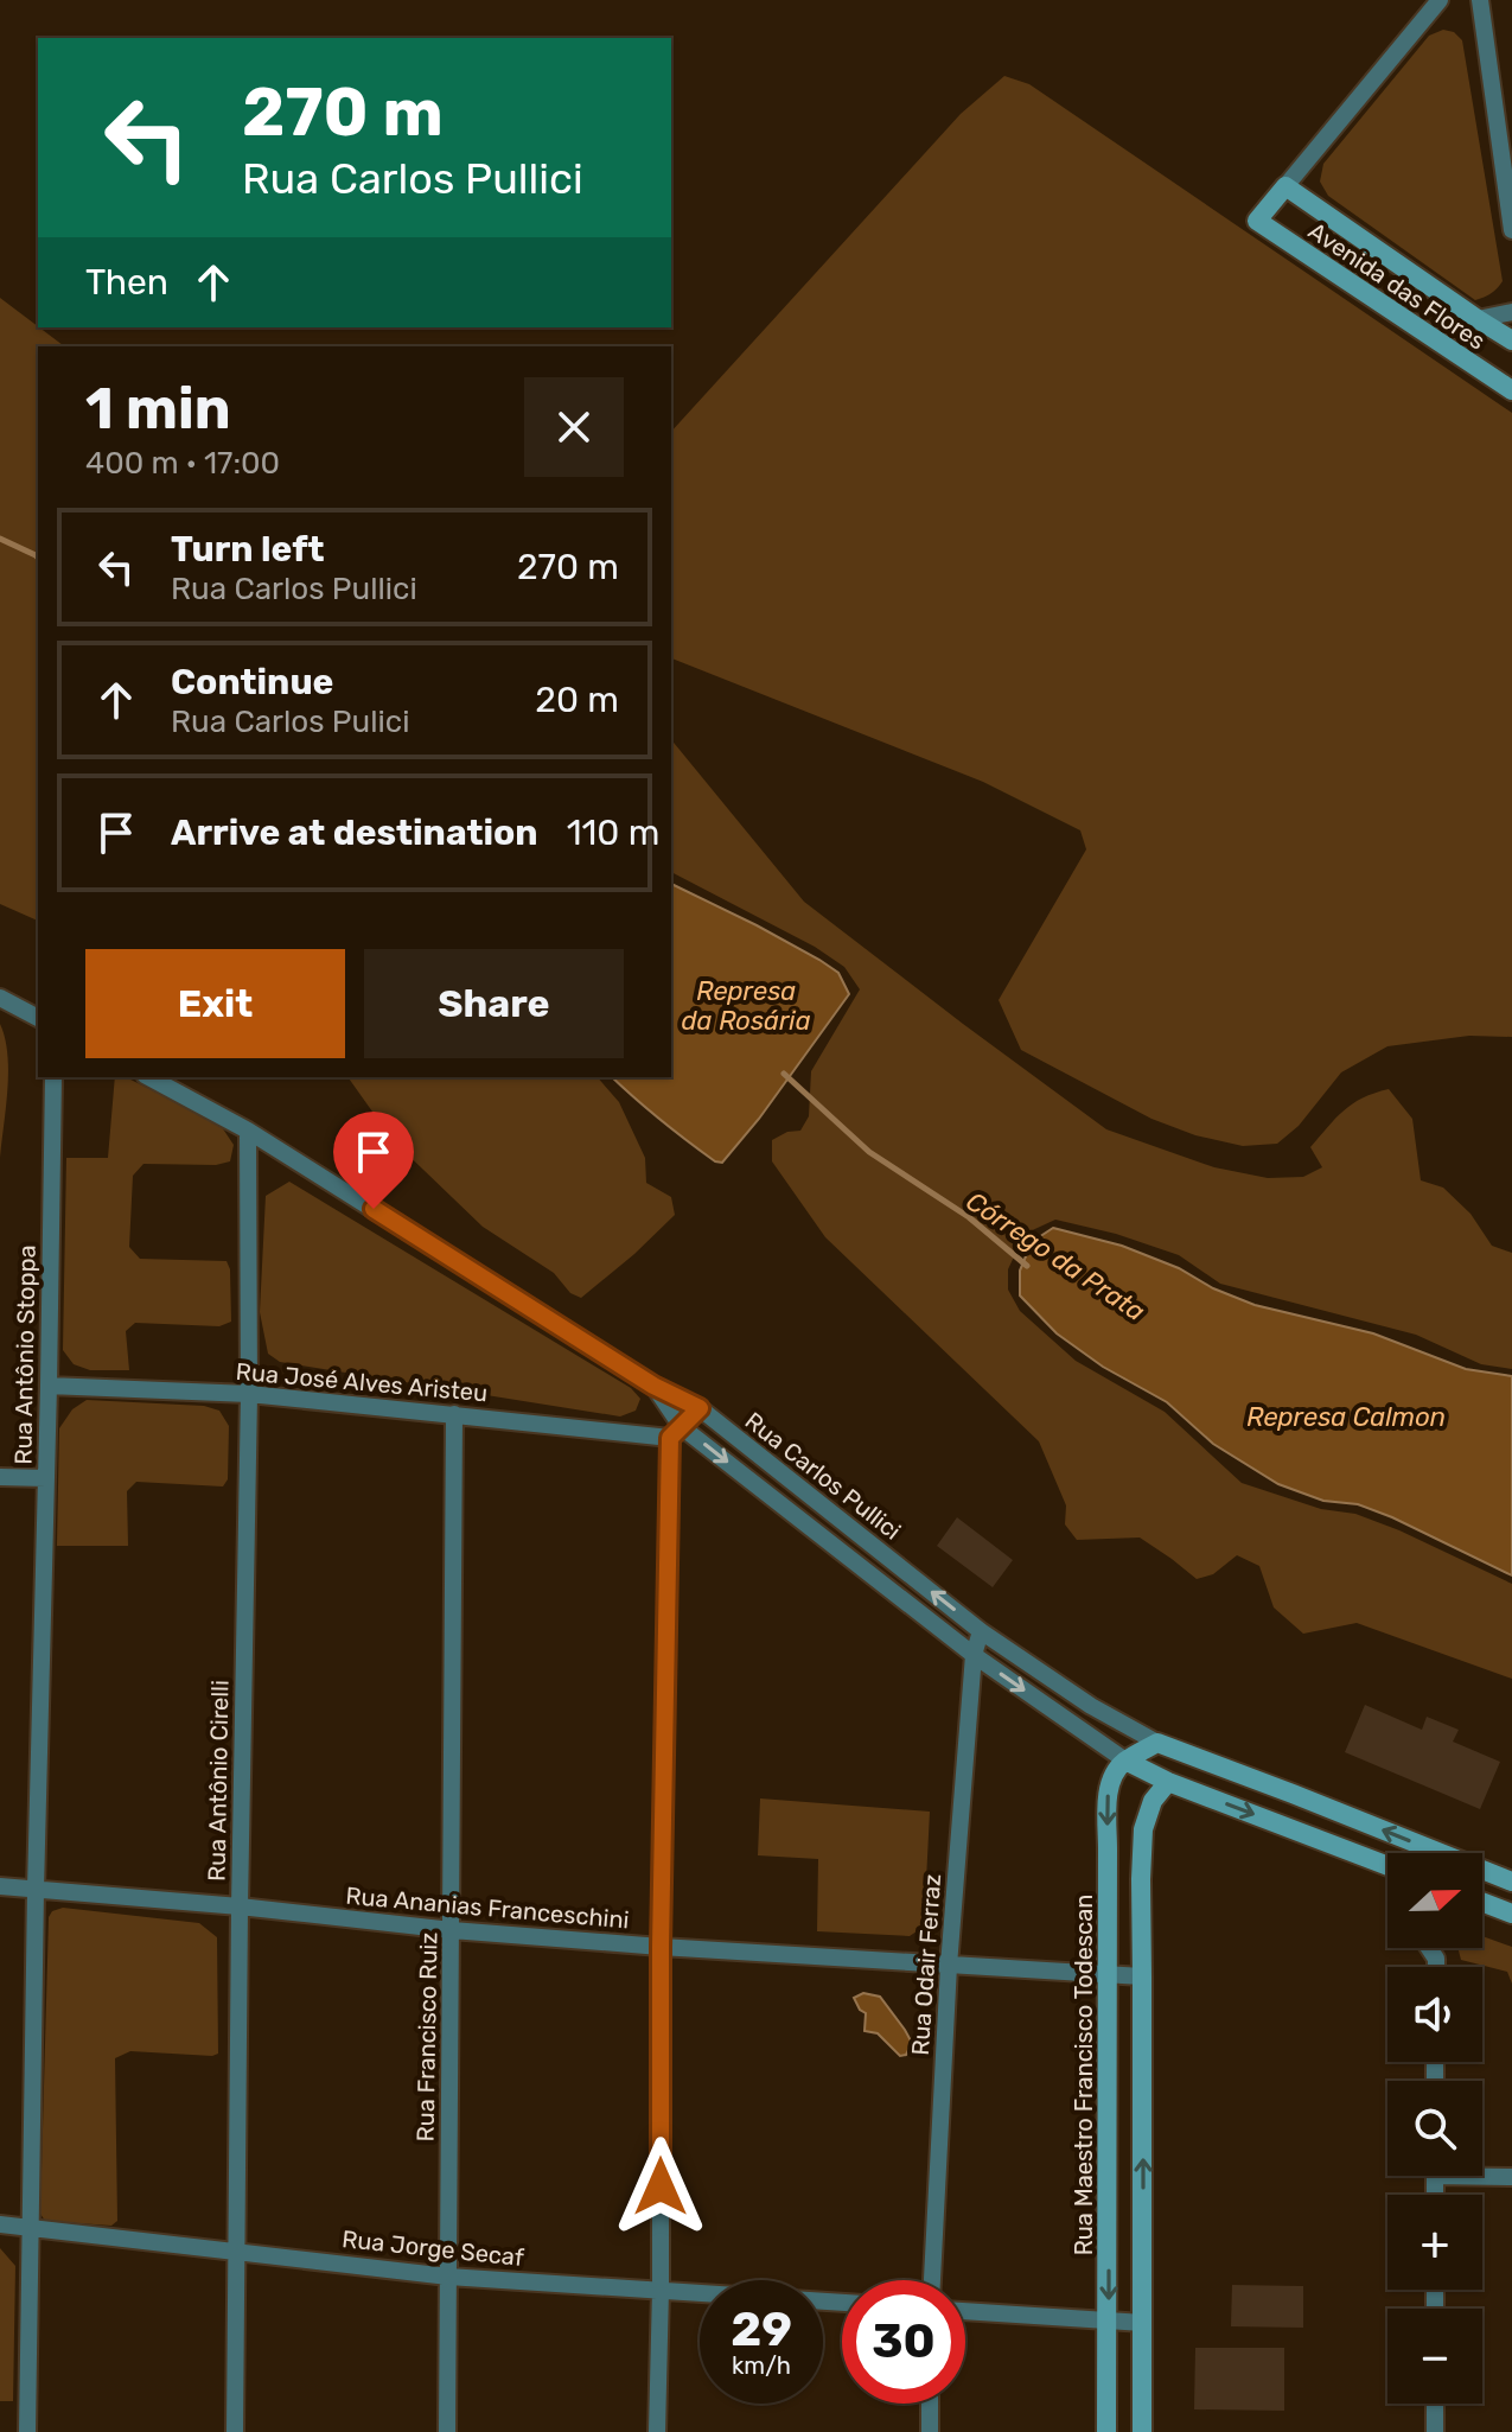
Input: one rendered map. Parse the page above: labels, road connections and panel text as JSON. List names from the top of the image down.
{
  "streets": {
    "main road": ["Avenida das Flores", "Rua Carlos Pullici", "Rua Maestro Francisco Todescan"],
    "street": [
      "Rua Antônio Stoppa",
      "Rua José Alves Aristeu",
      "Rua Antônio Cirelli",
      "Rua Ananias Franceschini",
      "Rua Odair Ferraz",
      "Rua Francisco Ruiz",
      "Rua Jorge Secaf"
    ]
  },
  "crossings": [
    ["Rua Antônio Stoppa", "Rua José Alves Aristeu"],
    ["Rua Antônio Stoppa", "Rua Ananias Franceschini"],
    ["Rua Antônio Stoppa", "Rua Jorge Secaf"],
    ["Rua José Alves Aristeu", "Rua Carlos Pullici"],
    ["Rua José Alves Aristeu", "Rua Antônio Cirelli"],
    ["Rua José Alves Aristeu", "Rua Francisco Ruiz"],
    ["Rua Carlos Pullici", "Rua Odair Ferraz"],
    ["Rua Carlos Pullici", "Rua Maestro Francisco Todescan"],
    ["Rua Antônio Cirelli", "Rua Ananias Franceschini"],
    ["Rua Antônio Cirelli", "Rua Jorge Secaf"],
    ["Rua Ananias Franceschini", "Rua Odair Ferraz"],
    ["Rua Ananias Franceschini", "Rua Francisco Ruiz"],
    ["Rua Ananias Franceschini", "Rua Maestro Francisco Todescan"],
    ["Rua Francisco Ruiz", "Rua Jorge Secaf"]
  ],
  "water": ["Represa da Rosária", "Córrego da Prata", "Represa Calmon"],
  "north": "right",
  "page": {
    "turn": ["270 m", "Rua Carlos Pullici"],
    "then": "Then",
    "heading": ["1 min", "400 m · 17:00"],
    "list": [
      {
        "name": "Turn left",
        "note": "Rua Carlos Pullici",
        "value": "270 m"
      },
      {
        "name": "Continue",
        "note": "Rua Carlos Pulici",
        "value": "20 m"
      },
      {
        "name": "Arrive at destination",
        "value": "110 m"
      }
    ],
    "buttons": ["Exit", "Share"],
    "map_buttons": ["+", "−"],
    "speed": "29 km/h",
    "limit": "30"
  }
}
